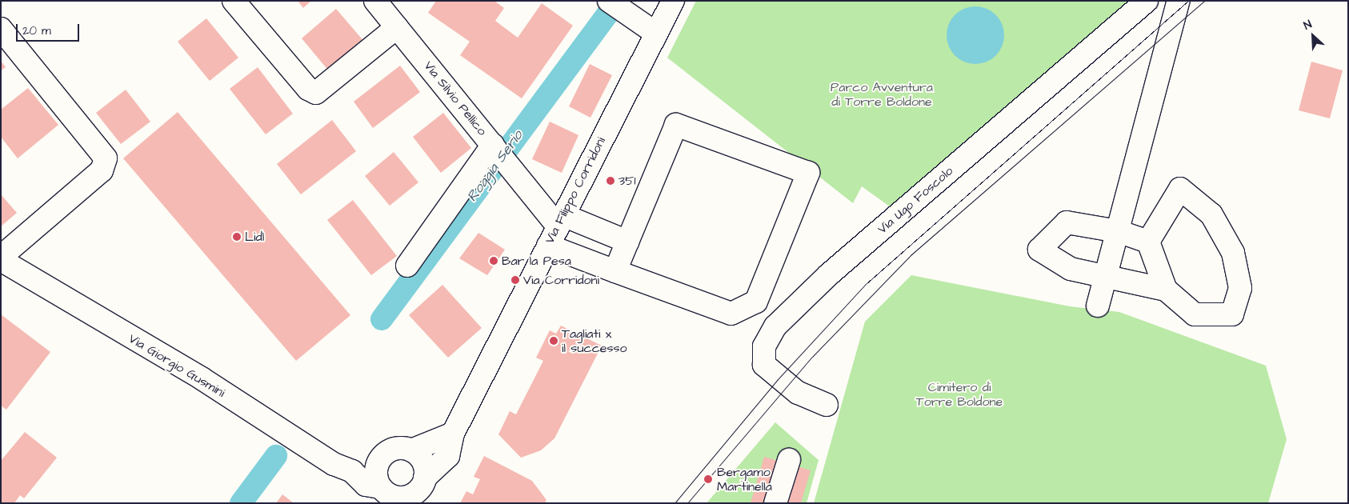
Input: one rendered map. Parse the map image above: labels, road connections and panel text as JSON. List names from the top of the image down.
{
  "streets": {
    "street": [
      "Via Silvio Pellico",
      "Via Filippo Corridoni",
      "Via Ugo Foscolo",
      "Via Giorgio Gusmini"
    ]
  },
  "crossings": [
    ["Via Silvio Pellico", "Via Filippo Corridoni"],
    ["Via Filippo Corridoni", "Via Giorgio Gusmini"]
  ],
  "water": ["Roggia Serio"],
  "parks": ["Parco Avventura di Torre Boldone", "Cimitero di Torre Boldone"],
  "places": [
    "351",
    "Lidl",
    "Bar la Pesa",
    "Via Corridoni",
    "Tagliati x il successo",
    "Bergamo Martinella"
  ],
  "scale_bar": "20 m",
  "north": "top left"
}
